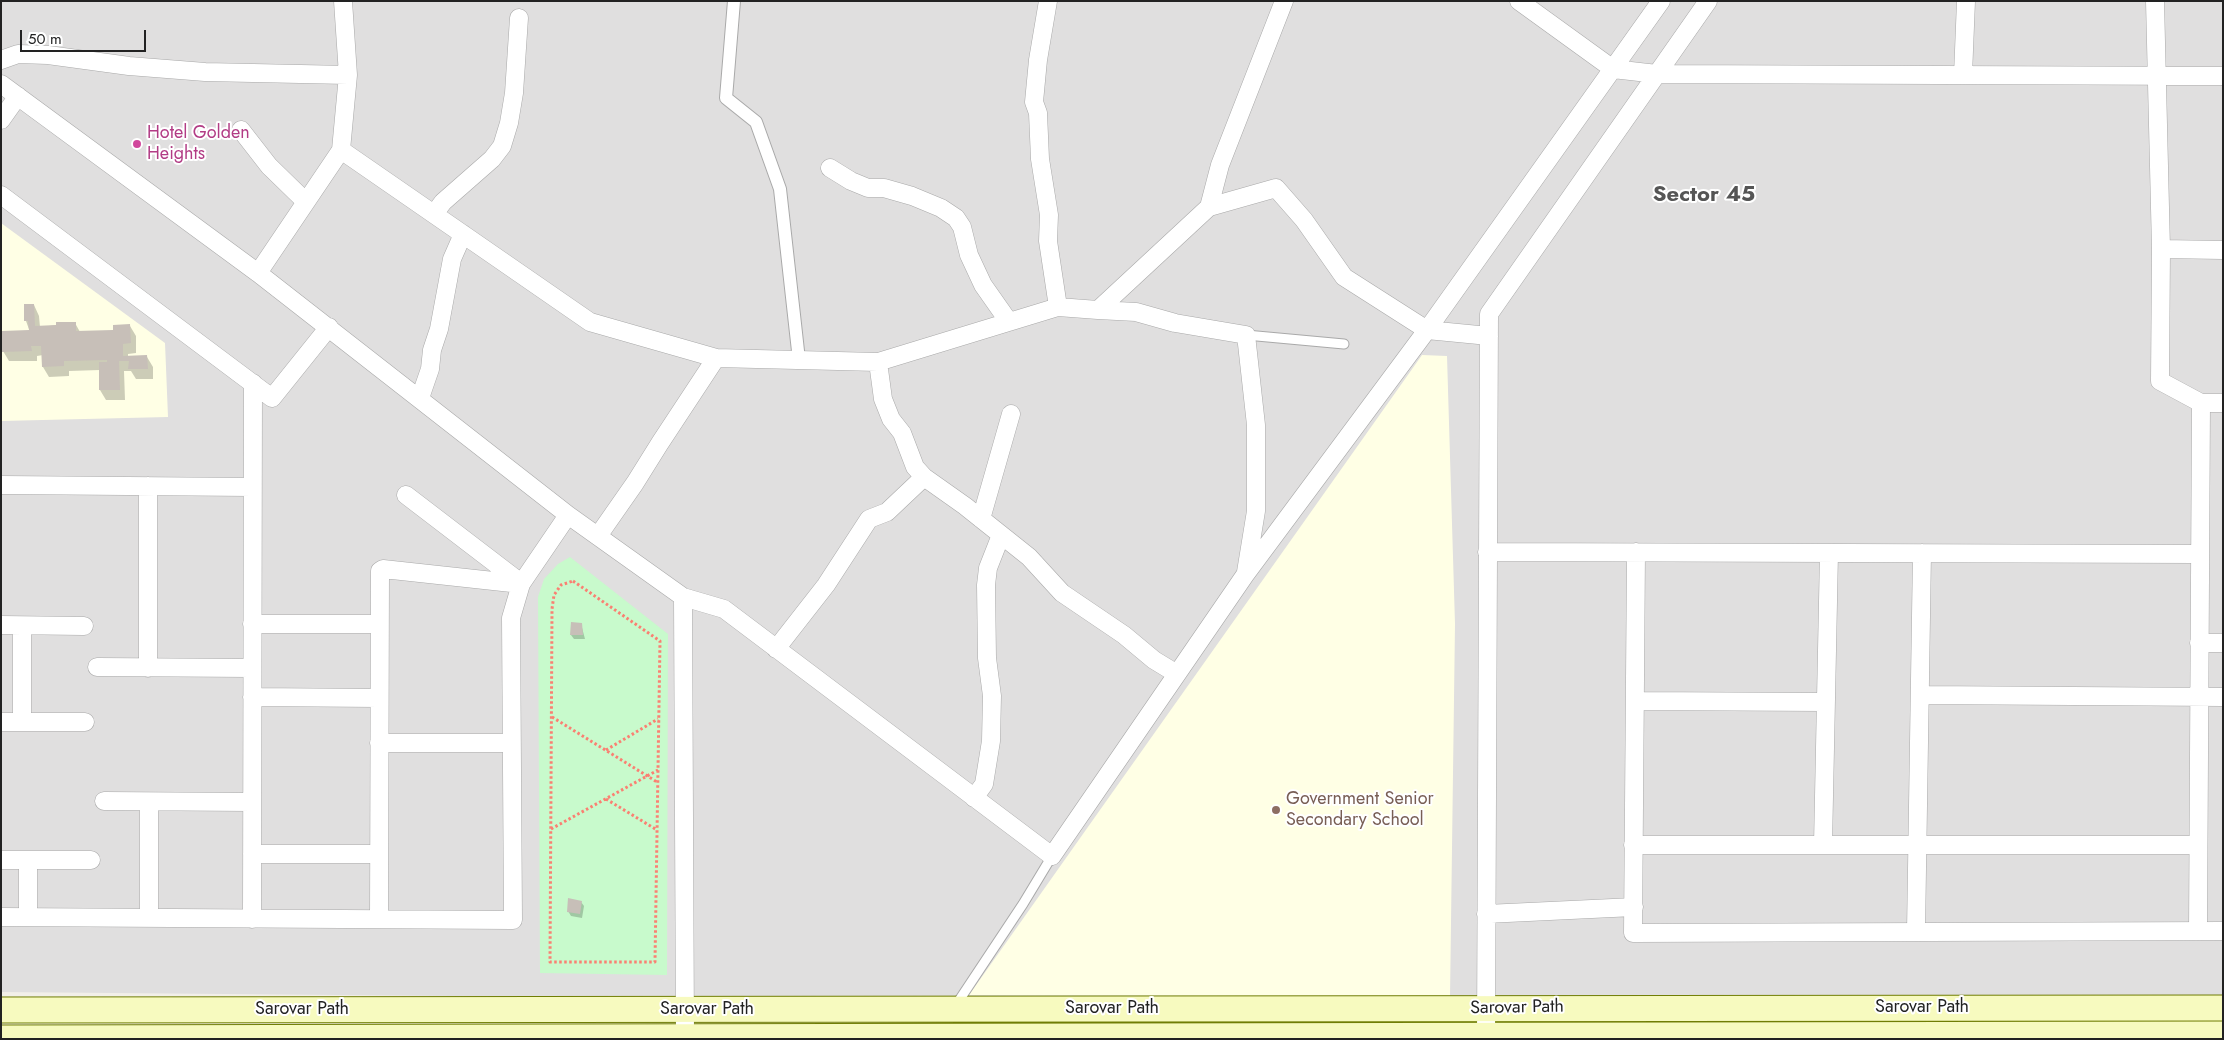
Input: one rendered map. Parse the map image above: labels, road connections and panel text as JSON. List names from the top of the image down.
{
  "streets": {
    "main road": ["Sarovar Path"]
  },
  "districts": ["Sector 45"],
  "places": ["Hotel Golden Heights", "Government Senior Secondary School"],
  "scale_bar": "50 m"
}
